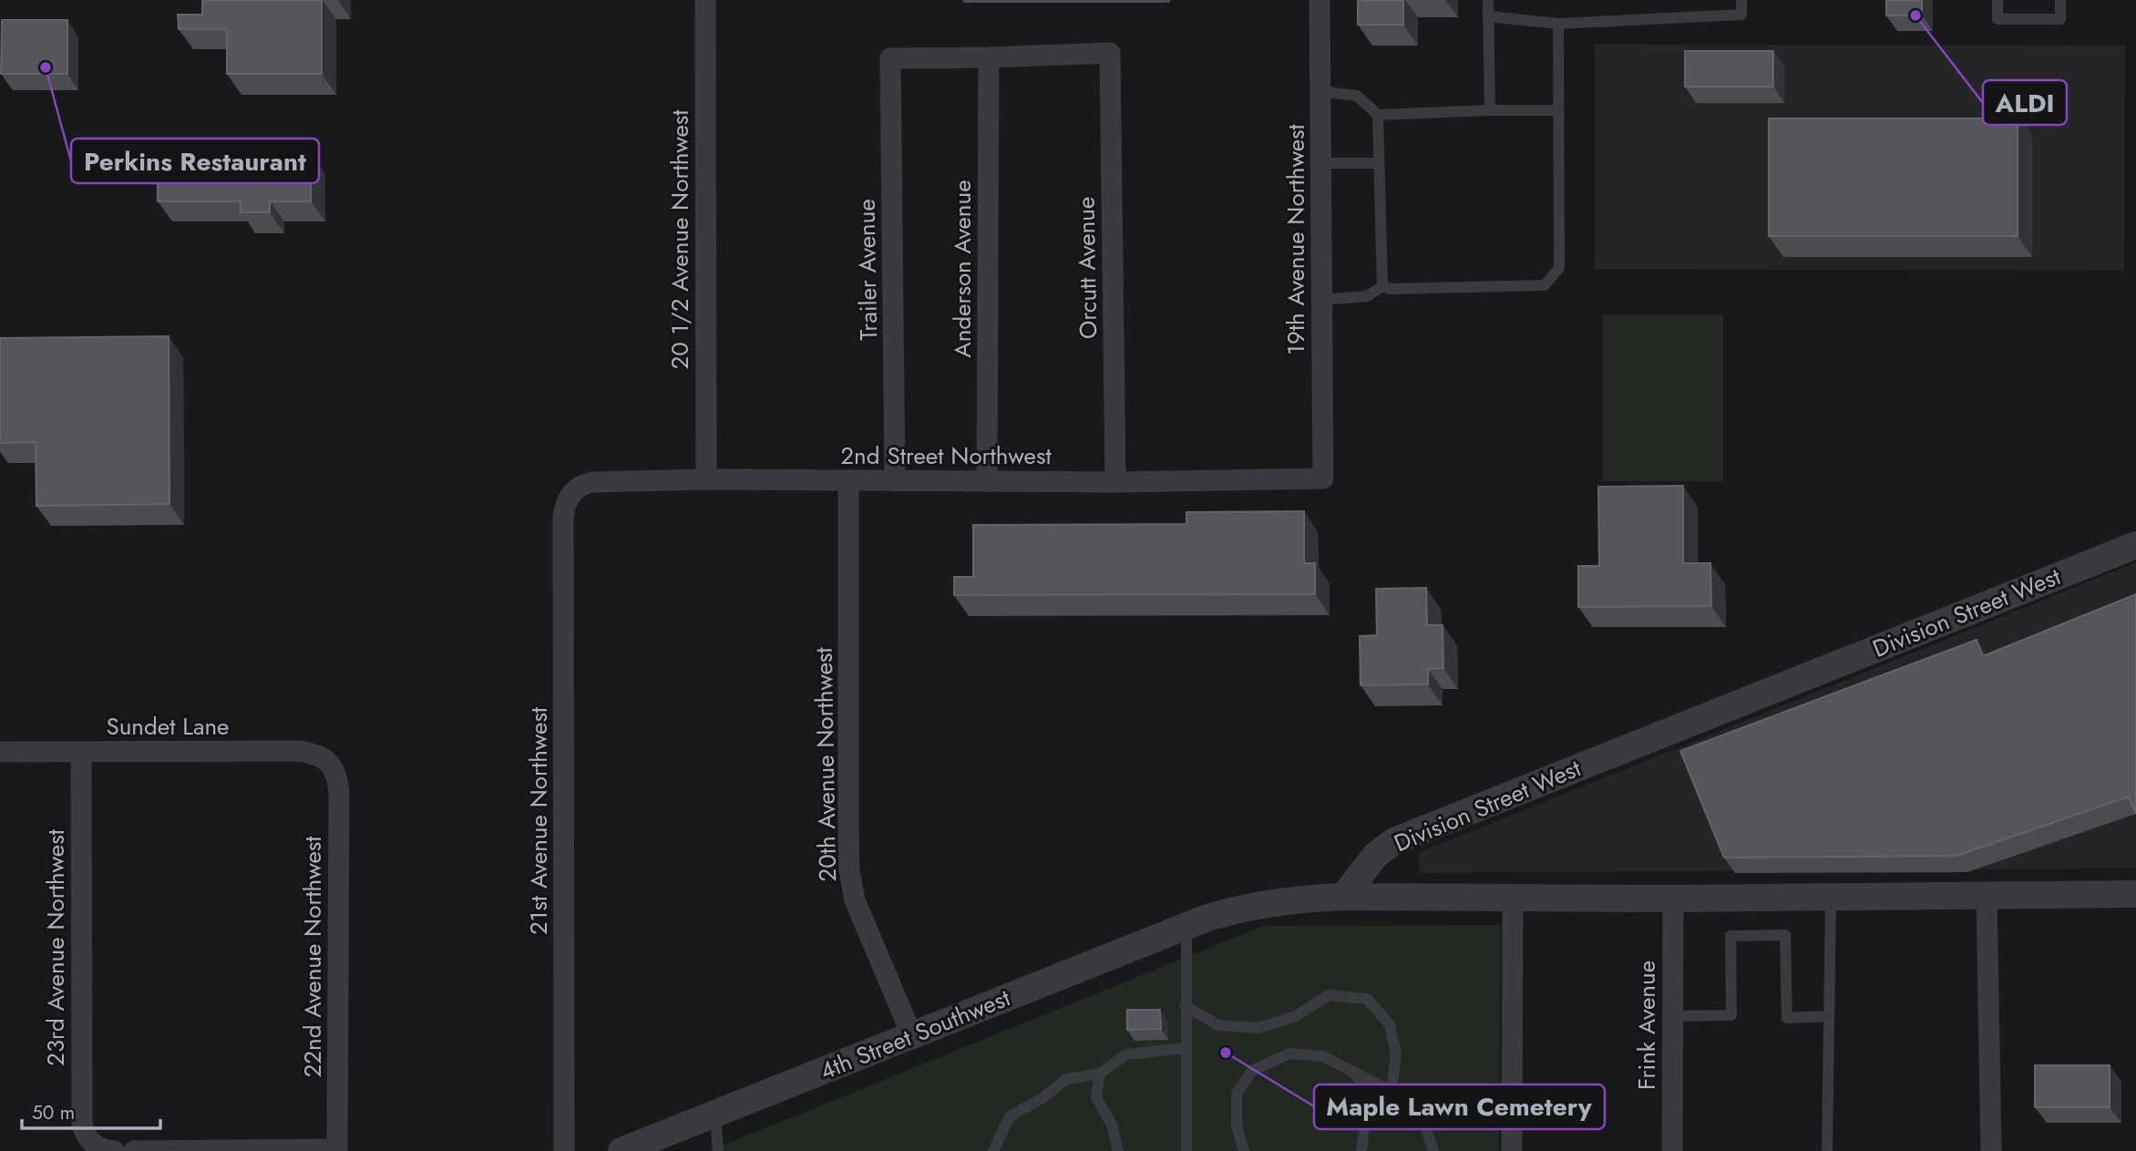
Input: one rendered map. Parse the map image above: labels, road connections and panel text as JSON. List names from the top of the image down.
{
  "streets": {
    "street": [
      "20 1/2 Avenue Northwest",
      "19th Avenue Northwest",
      "Orcutt Avenue",
      "Anderson Avenue",
      "Trailer Avenue",
      "2nd Street Northwest",
      "Division Street West",
      "Sundet Lane",
      "20th Avenue Northwest",
      "21st Avenue Northwest",
      "23rd Avenue Northwest",
      "22nd Avenue Northwest",
      "Frink Avenue",
      "4th Street Southwest"
    ]
  },
  "crossings": [
    ["20 1/2 Avenue Northwest", "2nd Street Northwest"],
    ["19th Avenue Northwest", "2nd Street Northwest"],
    ["Orcutt Avenue", "Anderson Avenue"],
    ["Orcutt Avenue", "Trailer Avenue"],
    ["Orcutt Avenue", "2nd Street Northwest"],
    ["Anderson Avenue", "Trailer Avenue"],
    ["Anderson Avenue", "2nd Street Northwest"],
    ["Trailer Avenue", "2nd Street Northwest"],
    ["2nd Street Northwest", "20th Avenue Northwest"],
    ["2nd Street Northwest", "21st Avenue Northwest"],
    ["Division Street West", "4th Street Southwest"],
    ["Sundet Lane", "23rd Avenue Northwest"],
    ["Sundet Lane", "22nd Avenue Northwest"],
    ["20th Avenue Northwest", "4th Street Southwest"]
  ],
  "places": ["ALDI", "Perkins Restaurant", "Maple Lawn Cemetery"],
  "scale_bar": "50 m"
}
